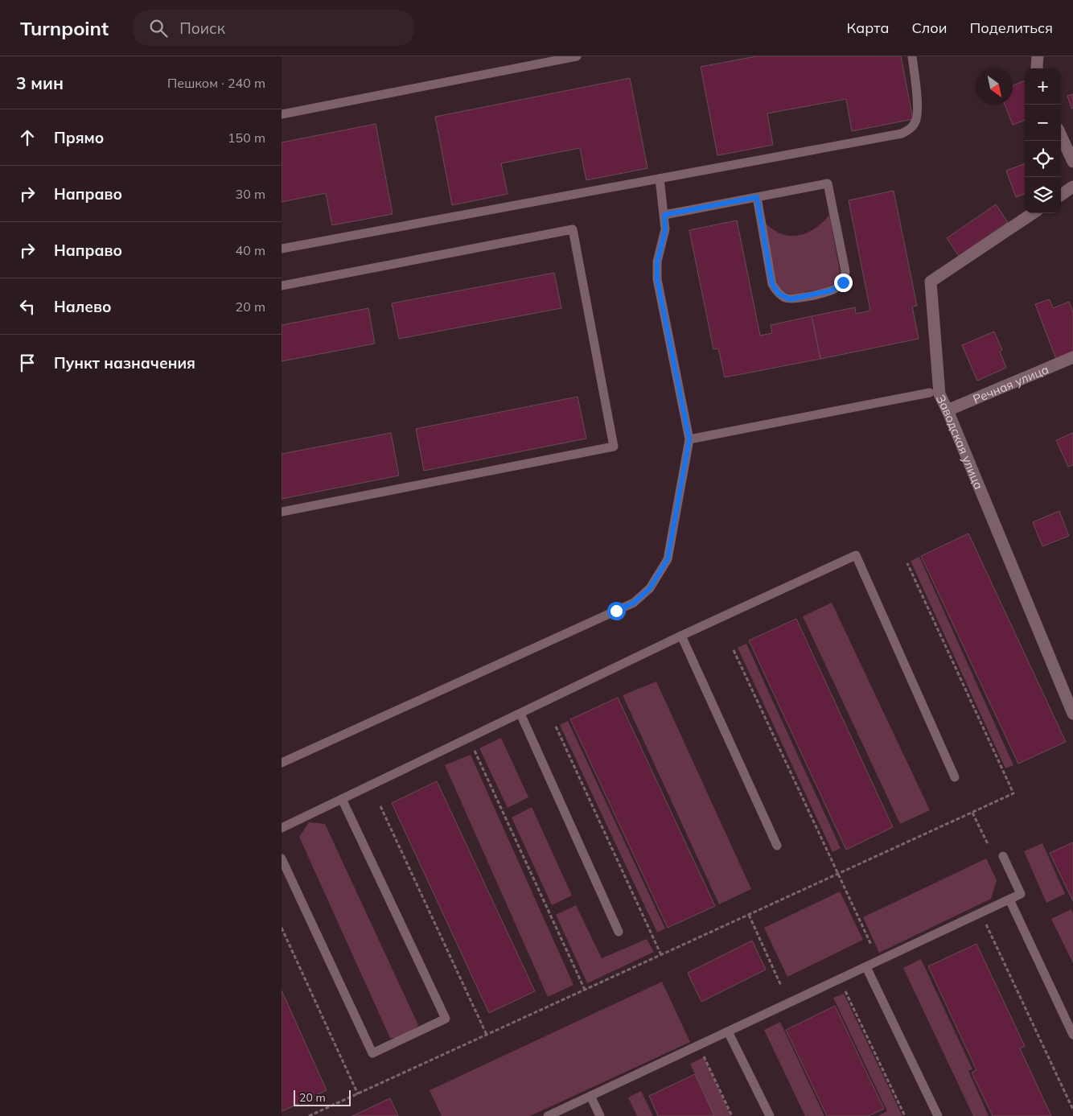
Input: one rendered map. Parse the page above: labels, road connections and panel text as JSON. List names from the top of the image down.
{
  "streets": {
    "street": ["Речная улица", "Заводская улица"]
  },
  "crossings": [
    ["Речная улица", "Заводская улица"]
  ],
  "scale_bar": "20 m",
  "north": "bottom right",
  "page": {
    "header": "Turnpoint",
    "search": "Поиск",
    "nav": ["Карта", "Слои", "Поделиться"],
    "heading": ["3 мин", "Пешком · 240 m"],
    "map_buttons": ["+", "−"],
    "list": [
      ["Прямо", "150 m"],
      ["Направо", "30 m"],
      ["Направо", "40 m"],
      ["Налево", "20 m"],
      "Пункт назначения"
    ],
    "scale": "20 m"
  }
}
